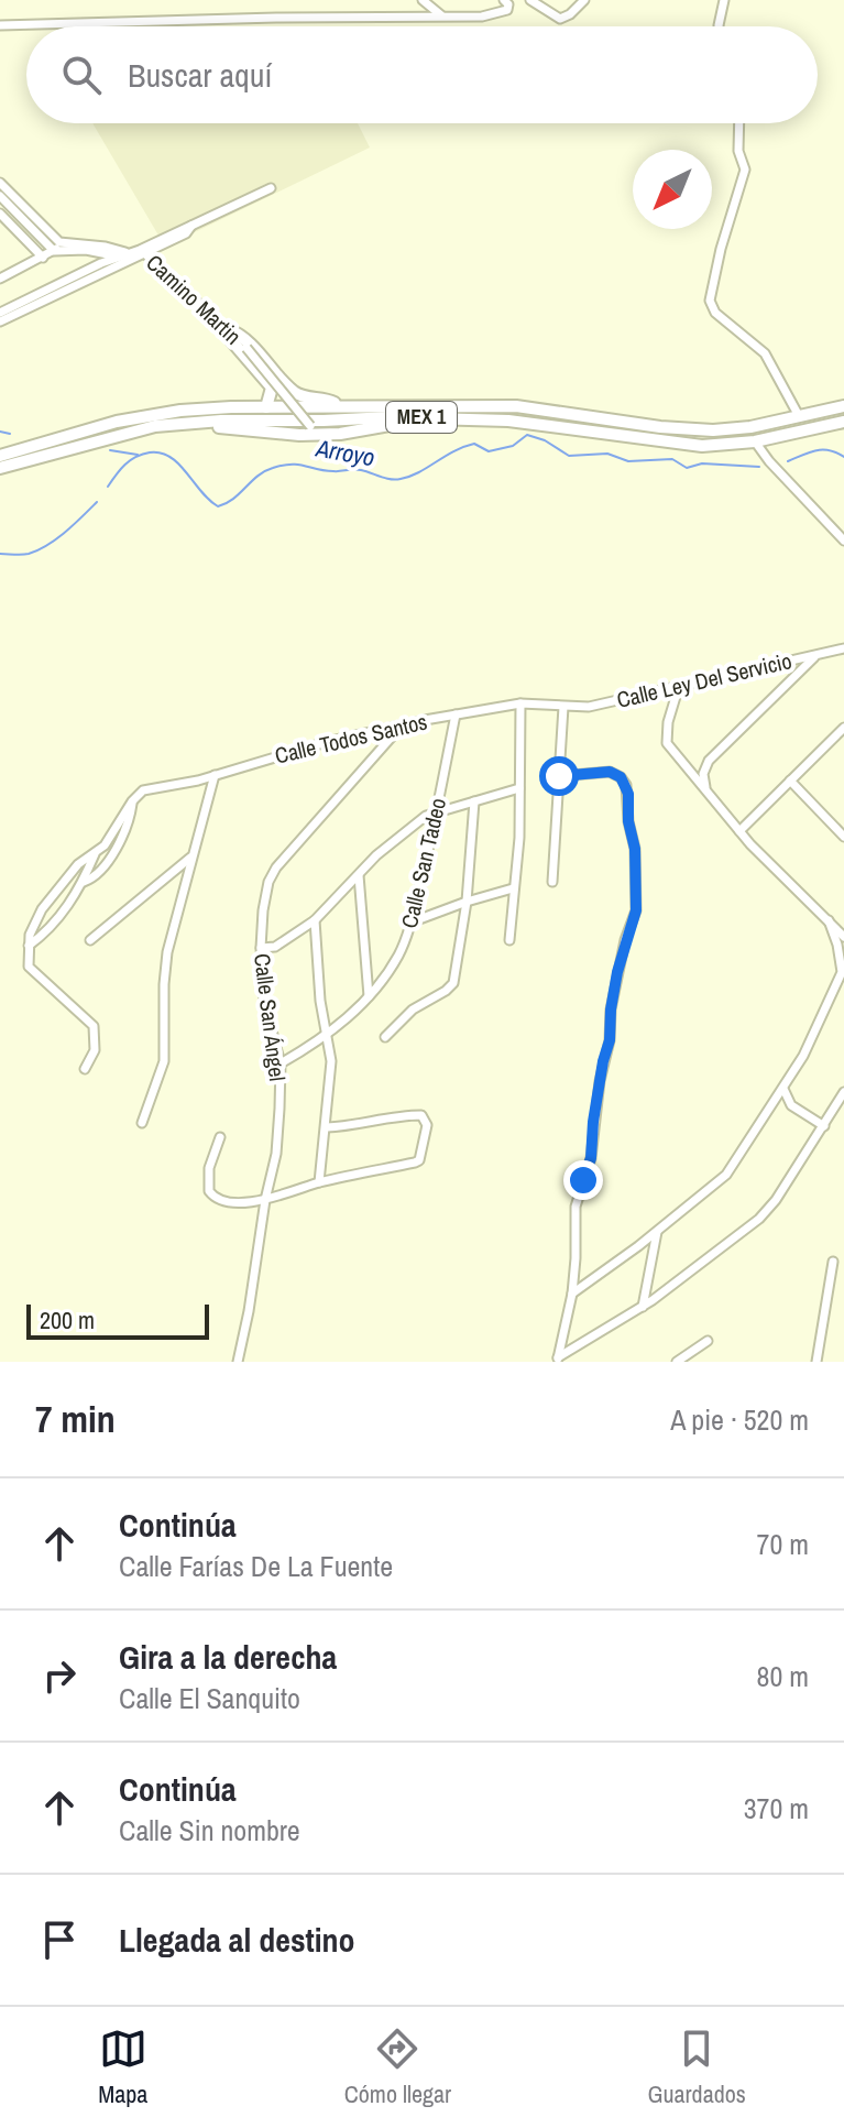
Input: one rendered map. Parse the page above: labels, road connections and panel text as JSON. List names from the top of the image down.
{
  "streets": {
    "highway": ["MEX 1"],
    "street": [
      "Camino Martin",
      "Calle Ley Del Servicio",
      "Calle Todos Santos",
      "Calle San Tadeo",
      "Calle San Ángel"
    ]
  },
  "crossings": [
    ["Calle Ley Del Servicio", "Calle Todos Santos"],
    ["Calle Todos Santos", "Calle San Tadeo"],
    ["Calle Todos Santos", "Calle San Ángel"],
    ["Calle San Tadeo", "Calle San Ángel"]
  ],
  "water": ["Arroyo"],
  "scale_bar": "200 m",
  "north": "bottom left",
  "page": {
    "search": "Buscar aquí",
    "scale": "200 m",
    "heading": ["7 min", "A pie · 520 m"],
    "list": [
      ["Continúa", "Calle Farías De La Fuente", "70 m"],
      ["Gira a la derecha", "Calle El Sanquito", "80 m"],
      ["Continúa", "Calle Sin nombre", "370 m"],
      "Llegada al destino"
    ],
    "nav": ["Mapa", "Cómo llegar", "Guardados"]
  }
}
